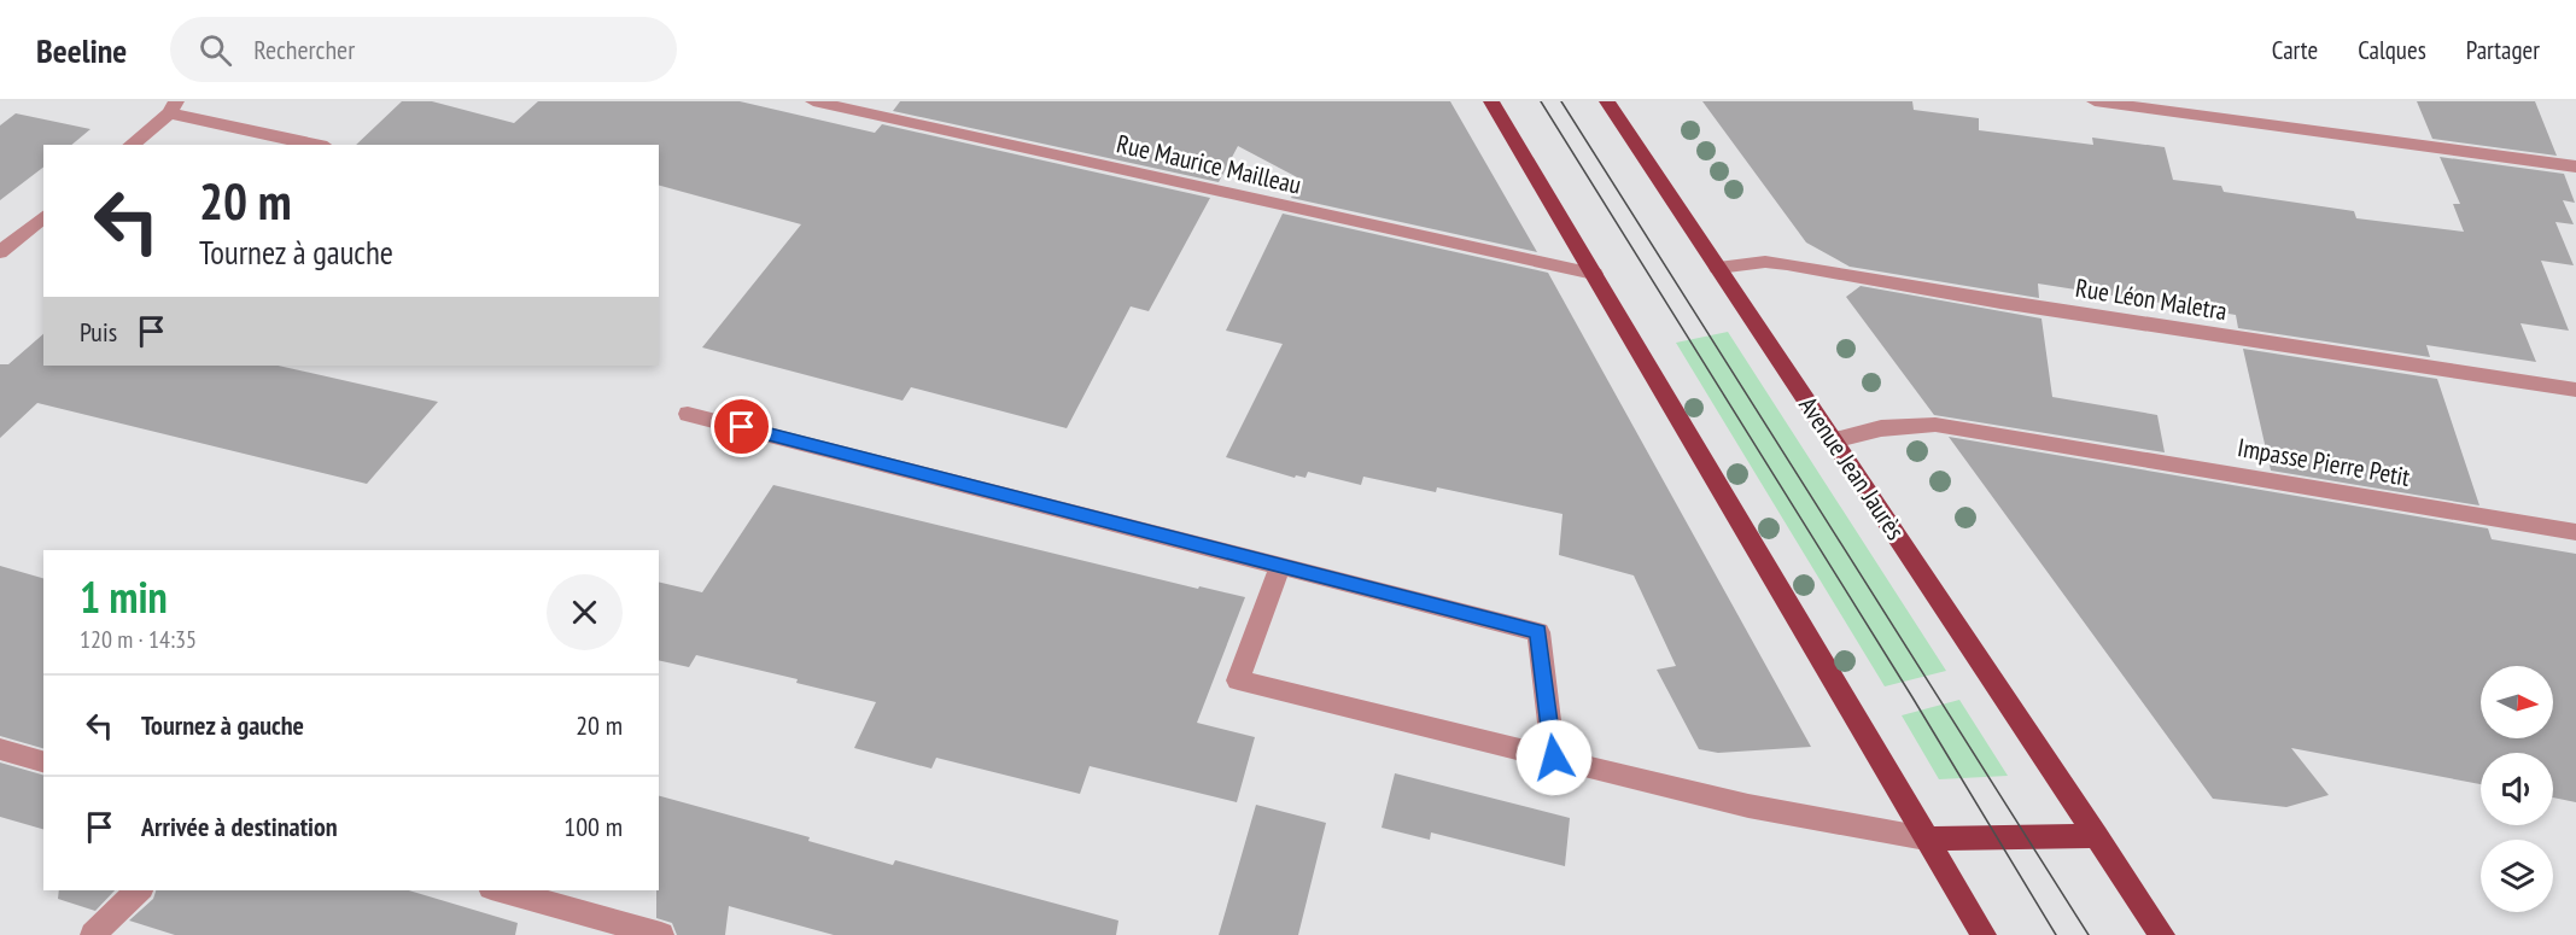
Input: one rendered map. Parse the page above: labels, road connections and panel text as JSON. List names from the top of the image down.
{
  "streets": {
    "main road": ["Avenue Jean Jaurès"],
    "street": ["Rue Maurice Mailleau", "Rue Léon Maletra", "Impasse Pierre Petit"]
  },
  "crossings": [
    ["Rue Léon Maletra", "Avenue Jean Jaurès"],
    ["Impasse Pierre Petit", "Avenue Jean Jaurès"]
  ],
  "north": "right",
  "page": {
    "header": "Beeline",
    "search": "Rechercher",
    "nav": ["Carte", "Calques", "Partager"],
    "turn": ["20 m", "Tournez à gauche"],
    "then": "Puis",
    "heading": ["1 min", "120 m · 14:35"],
    "list": [
      {
        "name": "Tournez à gauche",
        "value": "20 m"
      },
      {
        "name": "Arrivée à destination",
        "value": "100 m"
      }
    ]
  }
}
